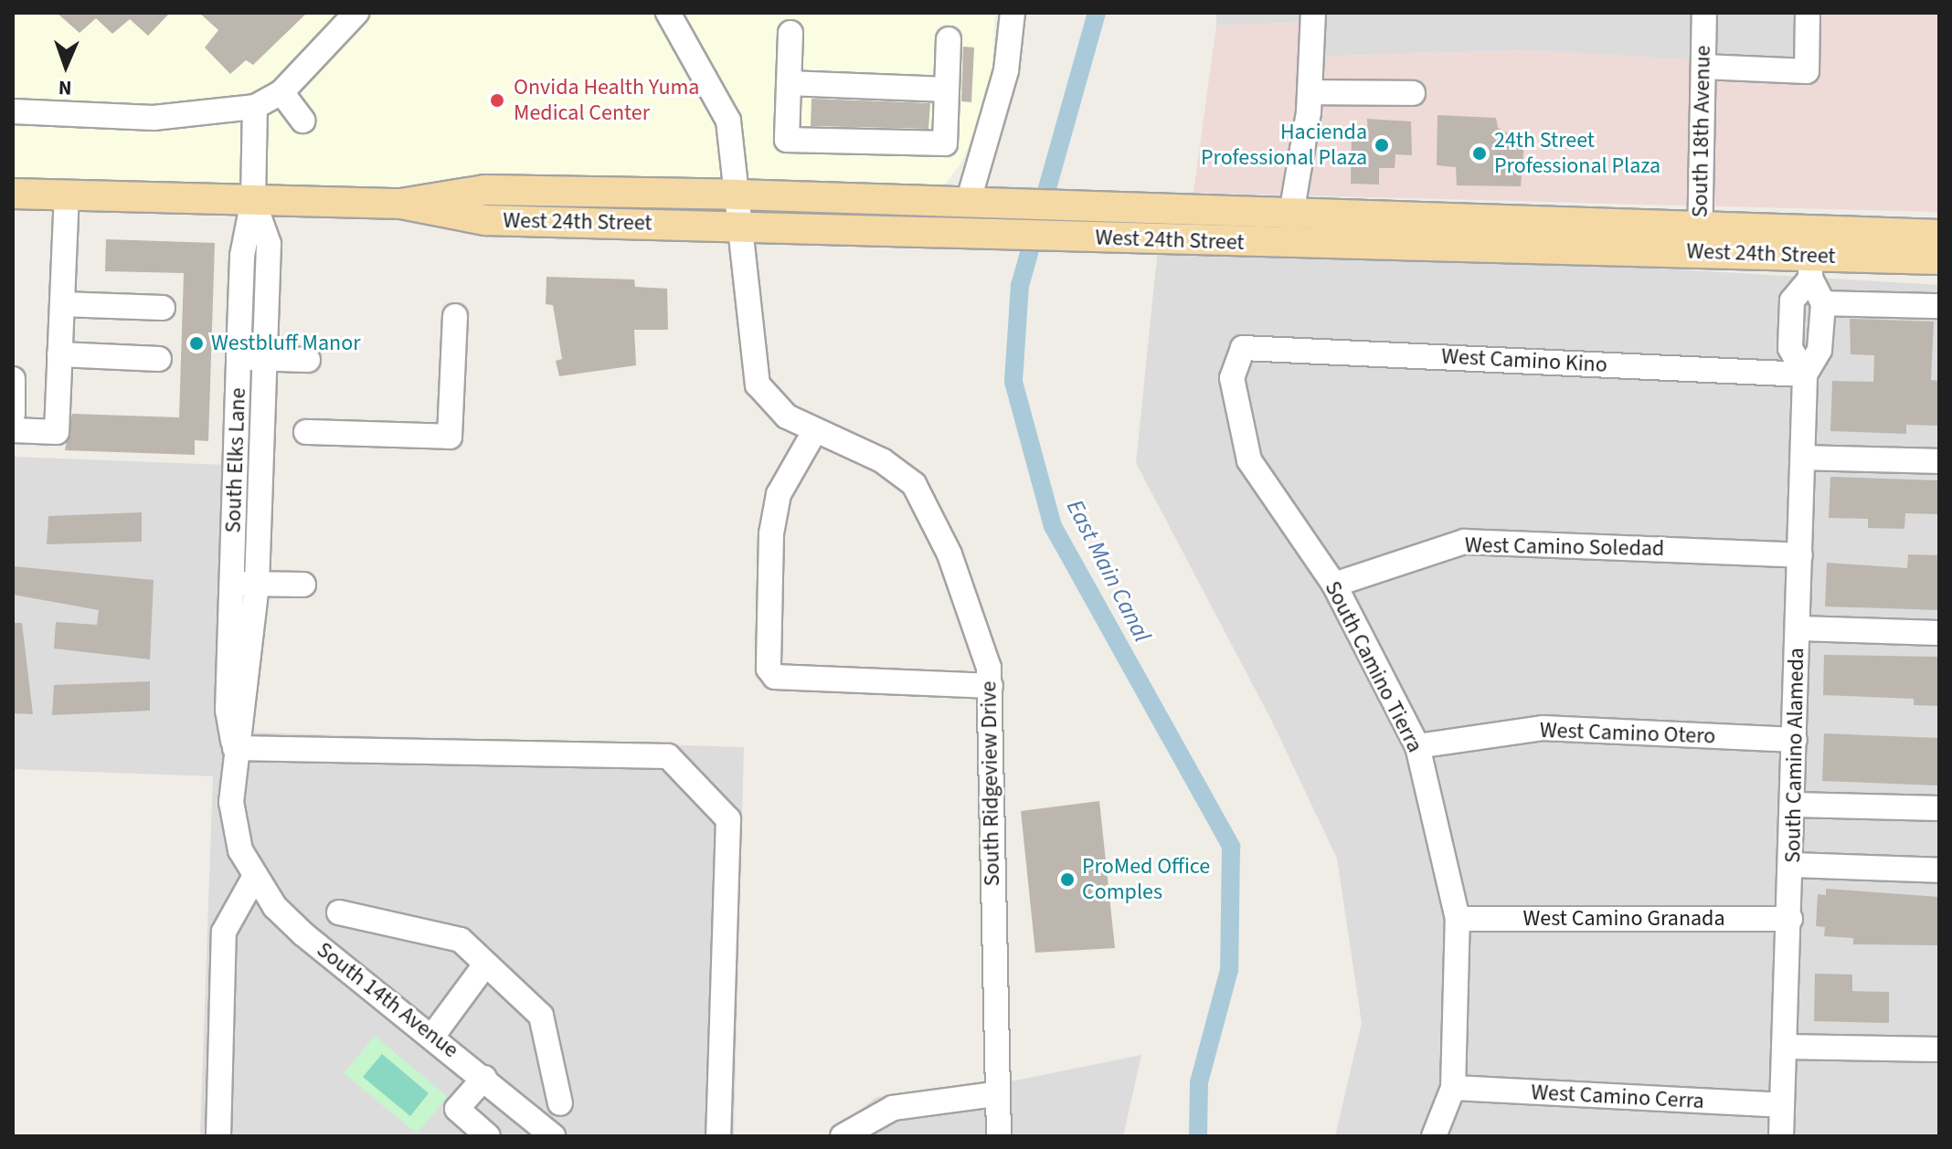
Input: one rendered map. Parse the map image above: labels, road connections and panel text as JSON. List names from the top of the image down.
{
  "streets": {
    "main road": ["West 24th Street"],
    "street": [
      "South 18th Avenue",
      "West Camino Kino",
      "South Elks Lane",
      "West Camino Soledad",
      "South Camino Tierra",
      "West Camino Otero",
      "South Camino Alameda",
      "South Ridgeview Drive",
      "West Camino Granada",
      "South 14th Avenue",
      "West Camino Cerra"
    ]
  },
  "crossings": [
    ["South 18th Avenue", "West 24th Street"],
    ["West 24th Street", "South Elks Lane"],
    ["West 24th Street", "South Camino Alameda"],
    ["West 24th Street", "South Ridgeview Drive"],
    ["West Camino Kino", "South Camino Tierra"],
    ["West Camino Kino", "South Camino Alameda"],
    ["South Elks Lane", "South 14th Avenue"],
    ["West Camino Soledad", "South Camino Tierra"],
    ["West Camino Soledad", "South Camino Alameda"],
    ["South Camino Tierra", "West Camino Otero"],
    ["South Camino Tierra", "West Camino Granada"],
    ["South Camino Tierra", "West Camino Cerra"],
    ["West Camino Otero", "South Camino Alameda"],
    ["South Camino Alameda", "West Camino Granada"],
    ["South Camino Alameda", "West Camino Cerra"]
  ],
  "water": ["East Main Canal"],
  "places": [
    "Onvida Health Yuma Medical Center",
    "Hacienda Professional Plaza",
    "24th Street Professional Plaza",
    "Westbluff Manor",
    "ProMed Office Comples"
  ],
  "north": "bottom"
}
